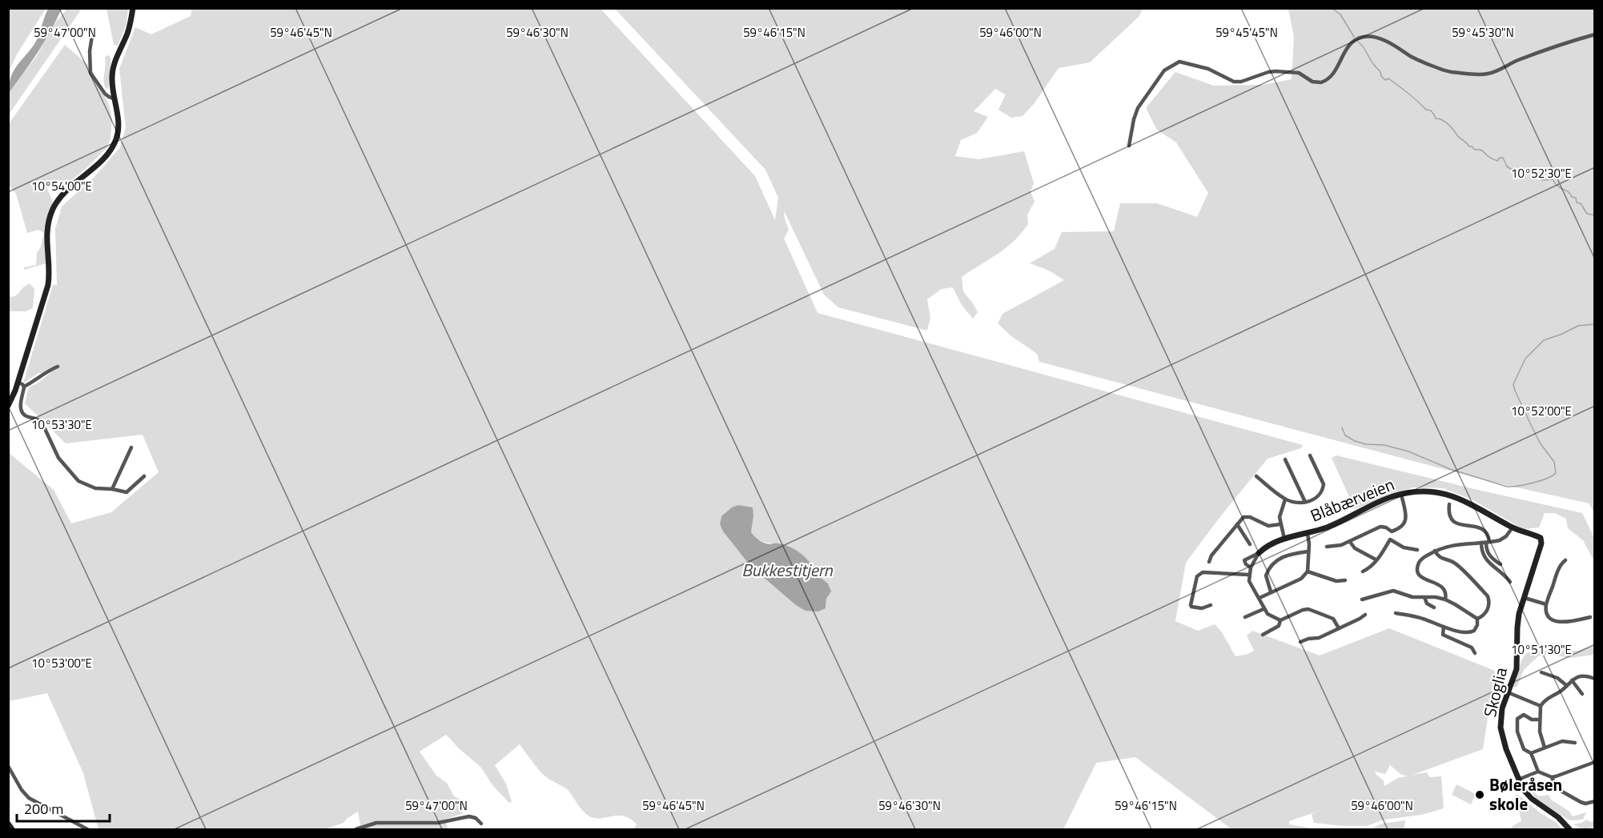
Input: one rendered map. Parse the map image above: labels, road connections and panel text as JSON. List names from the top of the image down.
{
  "streets": {
    "street": ["Blåbærveien", "Skoglia"]
  },
  "crossings": [
    ["Blåbærveien", "Skoglia"]
  ],
  "water": ["Bukkestitjern"],
  "places": ["Bøleråsen skole"],
  "scale_bar": "200 m",
  "coordinates": [
    "59°46'30\"N",
    "59°46'15\"N",
    "59°45'45\"N",
    "59°47'00\"N",
    "59°46'45\"N",
    "59°46'00\"N",
    "59°45'30\"N",
    "10°52'30\"E",
    "10°54'00\"E",
    "10°52'00\"E",
    "10°53'30\"E",
    "10°51'30\"E",
    "10°53'00\"E"
  ]
}
